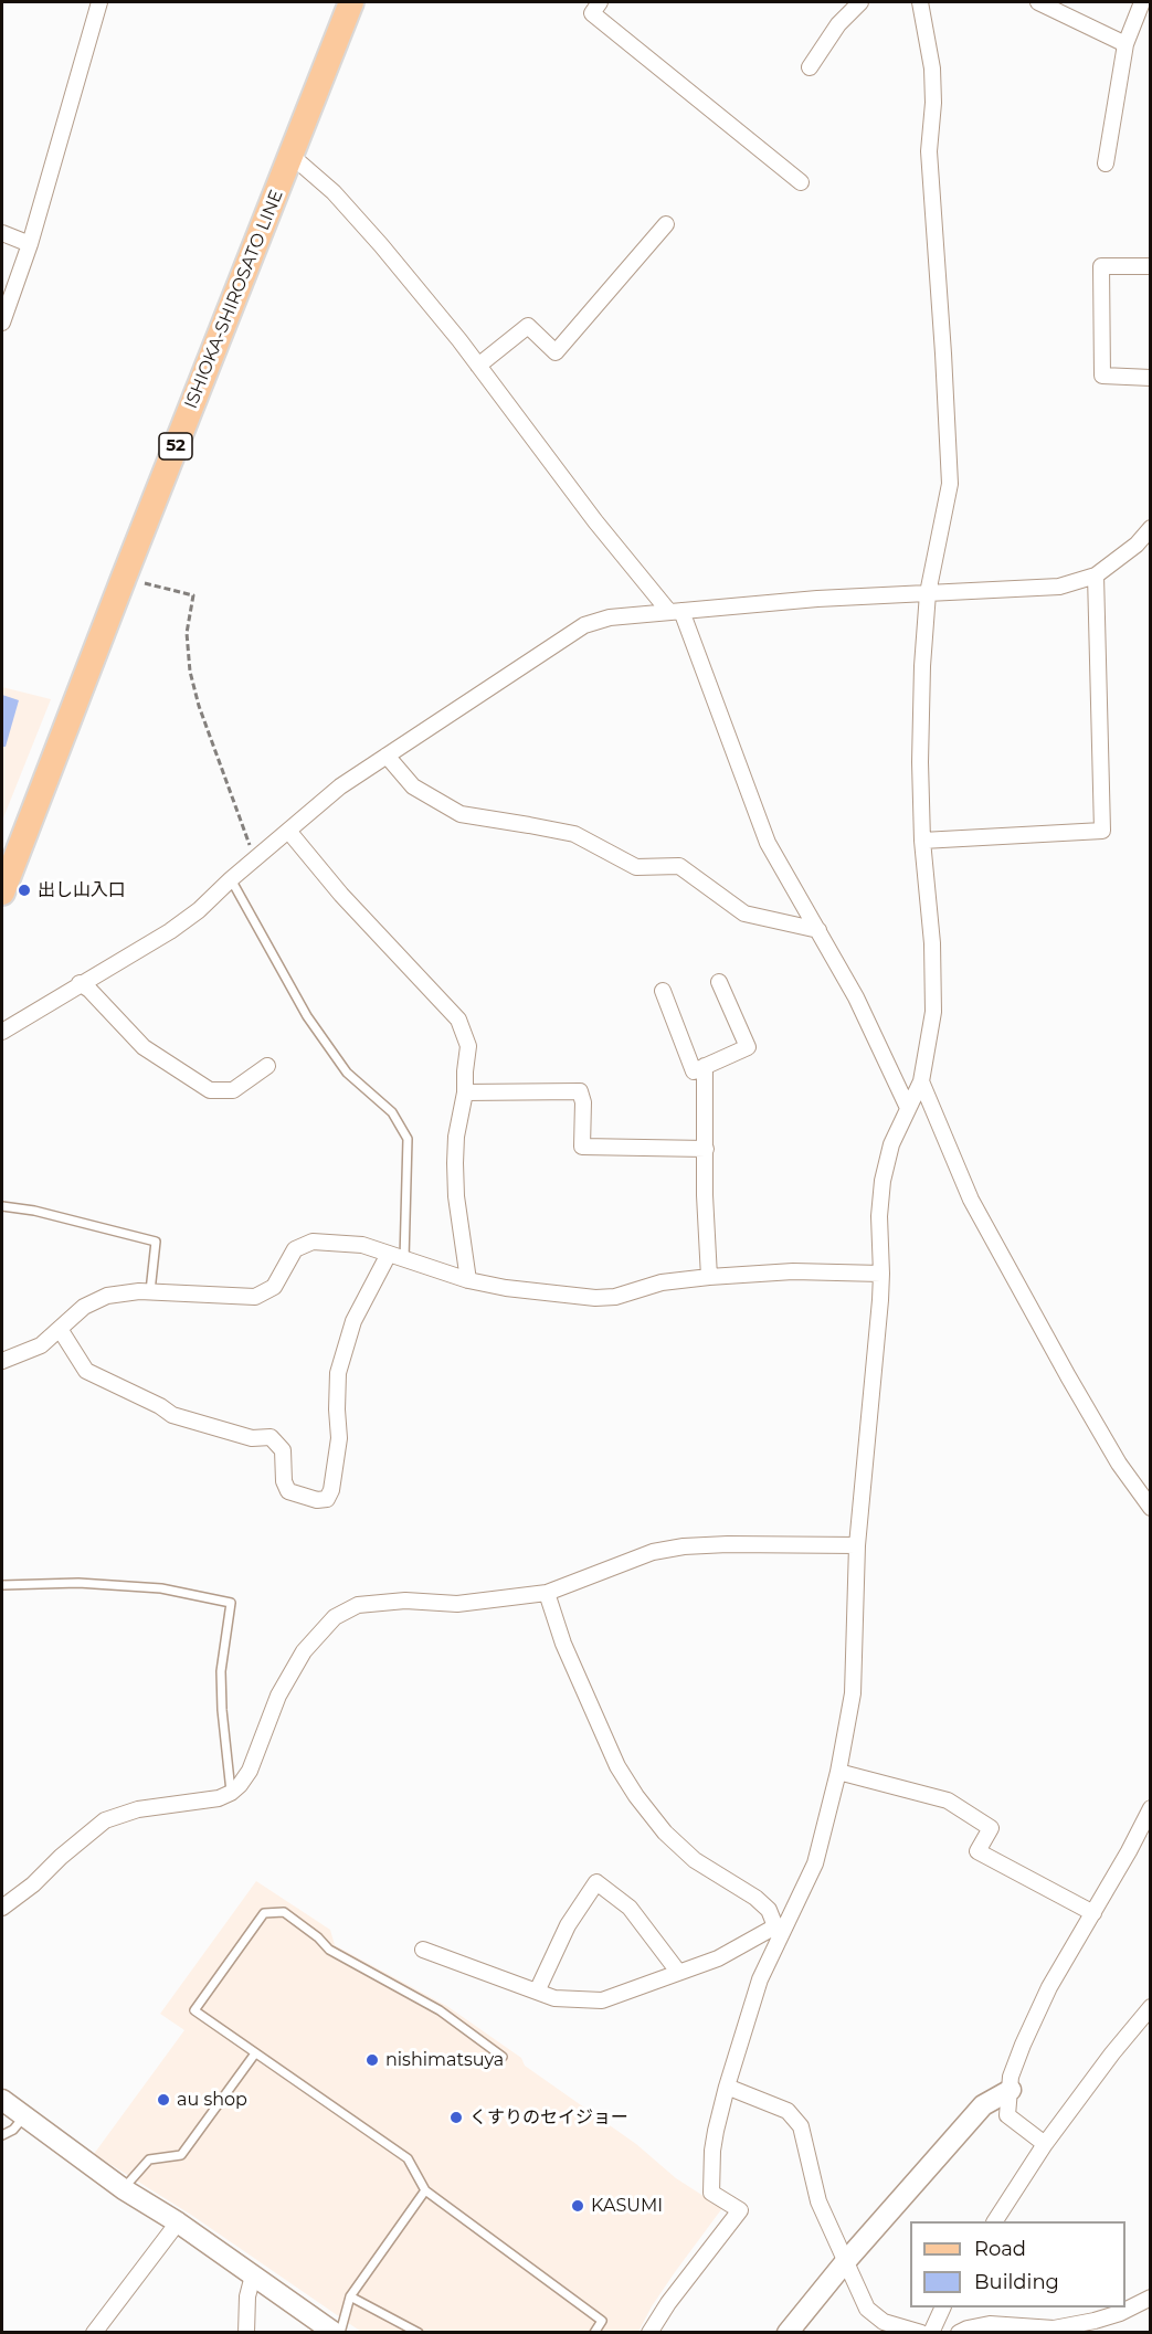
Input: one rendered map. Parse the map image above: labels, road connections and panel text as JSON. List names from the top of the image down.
{
  "streets": {
    "main road": ["ISHIOKA-SHIROSATO LINE", "52"]
  },
  "places": [
    "出し山入口",
    "nishimatsuya",
    "au shop",
    "くすりのセイジョー",
    "KASUMI"
  ],
  "legend": ["Road", "Building"]
}
